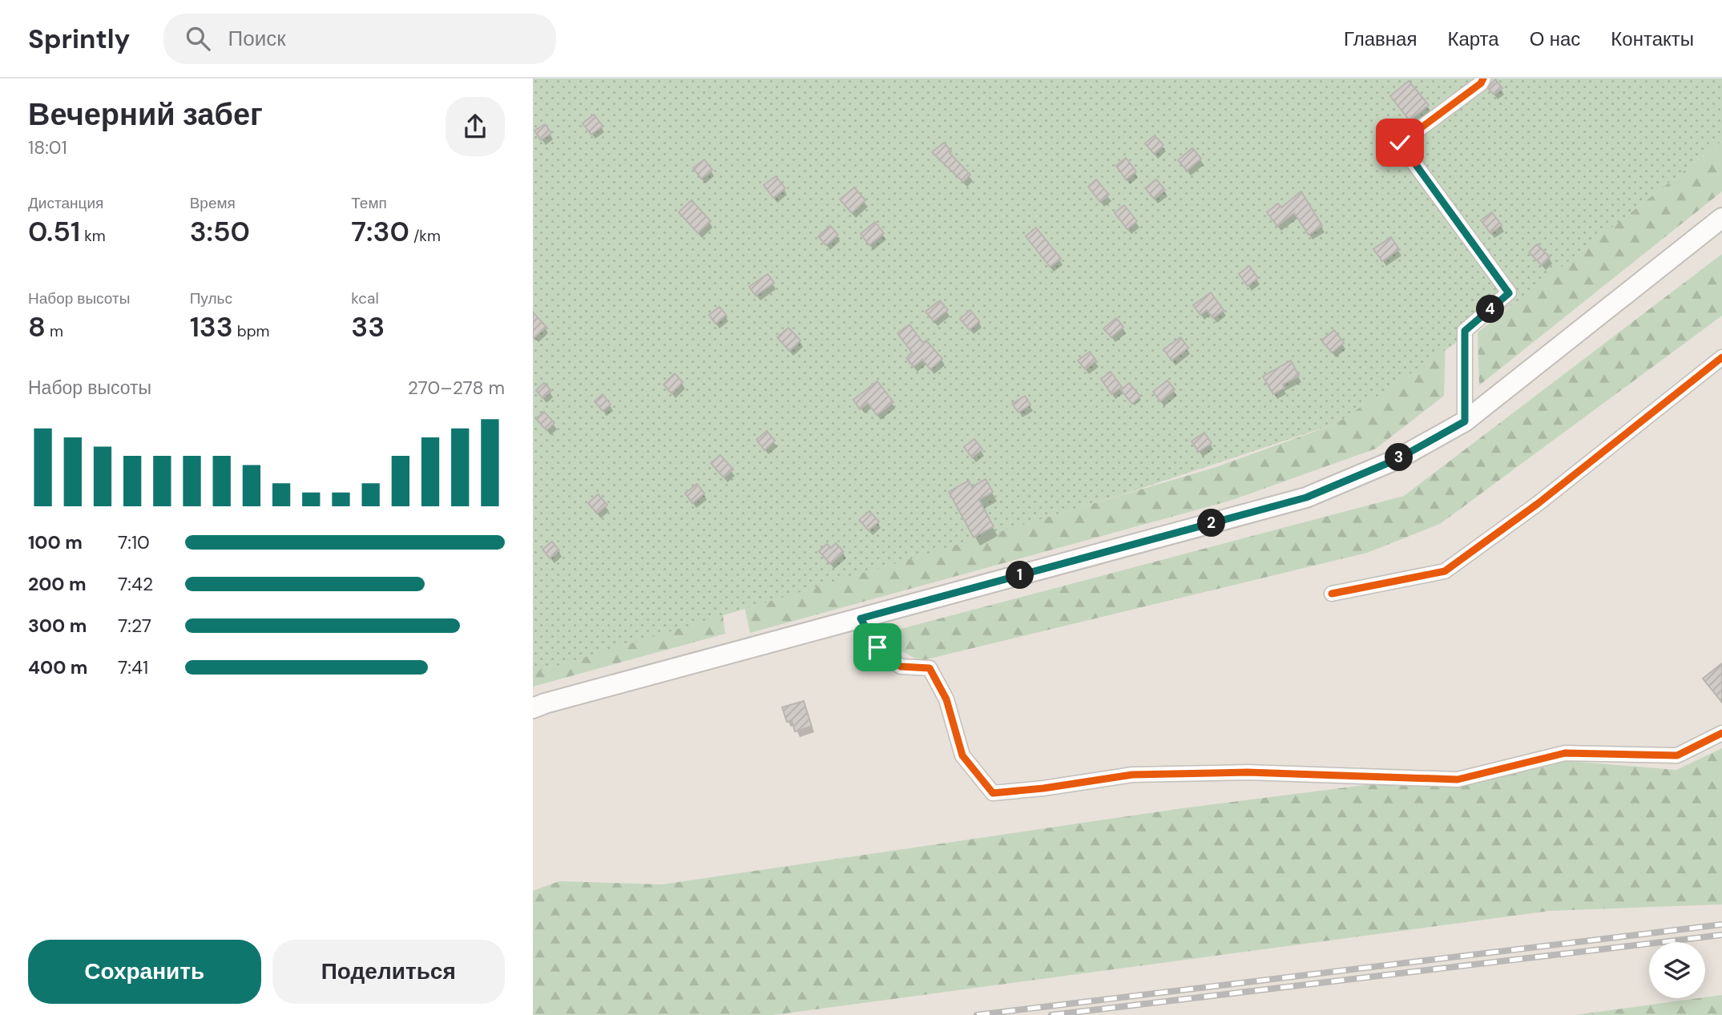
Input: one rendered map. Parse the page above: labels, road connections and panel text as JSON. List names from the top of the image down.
{
  "page": {
    "header": "Sprintly",
    "search": "Поиск",
    "nav": [
      "Главная",
      "Карта",
      "О нас",
      "Контакты"
    ],
    "heading": ["Вечерний забег", "18:01"],
    "stats": [
      ["Дистанция", "0.51 km"],
      ["Время", "3:50"],
      ["Темп", "7:30 /km"],
      ["Набор высоты", "8 m"],
      ["Пульс", "133 bpm"],
      ["kcal", "33"]
    ],
    "pins": [
      "4",
      "3",
      "2",
      "1"
    ],
    "chart": ["Набор высоты", "270–278 m"],
    "list": [
      {
        "name": "100 m",
        "note": "7:10"
      },
      {
        "name": "200 m",
        "note": "7:42"
      },
      {
        "name": "300 m",
        "note": "7:27"
      },
      {
        "name": "400 m",
        "note": "7:41"
      }
    ],
    "buttons": ["Сохранить", "Поделиться"]
  }
}
